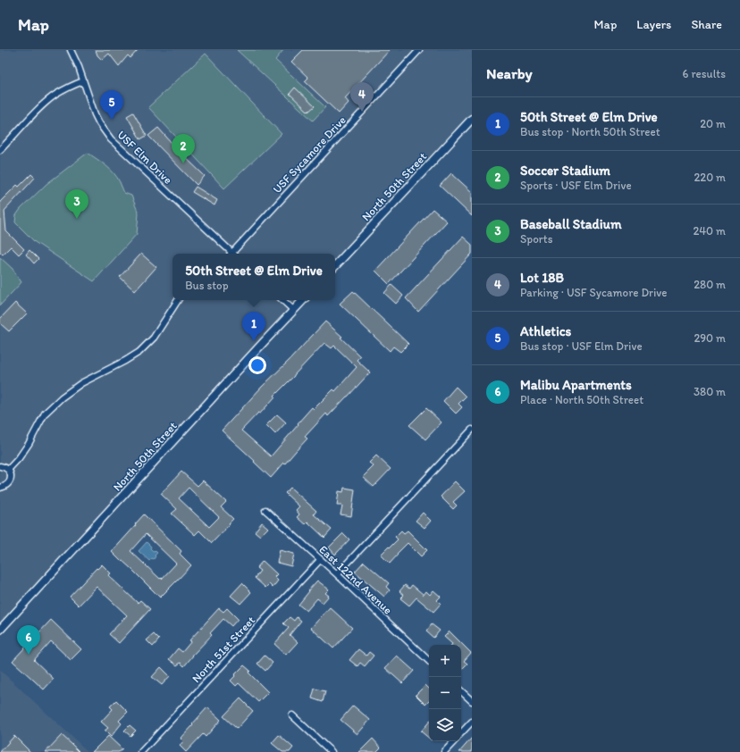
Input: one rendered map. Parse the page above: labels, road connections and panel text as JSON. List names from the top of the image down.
{
  "streets": {
    "street": [
      "USF Sycamore Drive",
      "USF Elm Drive",
      "North 50th Street",
      "East 122nd Avenue",
      "North 51st Street"
    ]
  },
  "crossings": [
    ["East 122nd Avenue", "North 51st Street"]
  ],
  "page": {
    "header": "Map",
    "nav": ["Map", "Layers", "Share"],
    "heading": ["Nearby", "6 results"],
    "pins": [
      "4",
      "5",
      "2",
      "3",
      "1",
      "6"
    ],
    "list": [
      {
        "mark": "1",
        "name": "50th Street @ Elm Drive",
        "note": "Bus stop · North 50th Street",
        "value": "20 m"
      },
      {
        "mark": "2",
        "name": "Soccer Stadium",
        "note": "Sports · USF Elm Drive",
        "value": "220 m"
      },
      {
        "mark": "3",
        "name": "Baseball Stadium",
        "note": "Sports",
        "value": "240 m"
      },
      {
        "mark": "4",
        "name": "Lot 18B",
        "note": "Parking · USF Sycamore Drive",
        "value": "280 m"
      },
      {
        "mark": "5",
        "name": "Athletics",
        "note": "Bus stop · USF Elm Drive",
        "value": "290 m"
      },
      {
        "mark": "6",
        "name": "Malibu Apartments",
        "note": "Place · North 50th Street",
        "value": "380 m"
      }
    ],
    "popup": ["50th Street @ Elm Drive", "Bus stop"],
    "map_buttons": ["+", "−"]
  }
}
